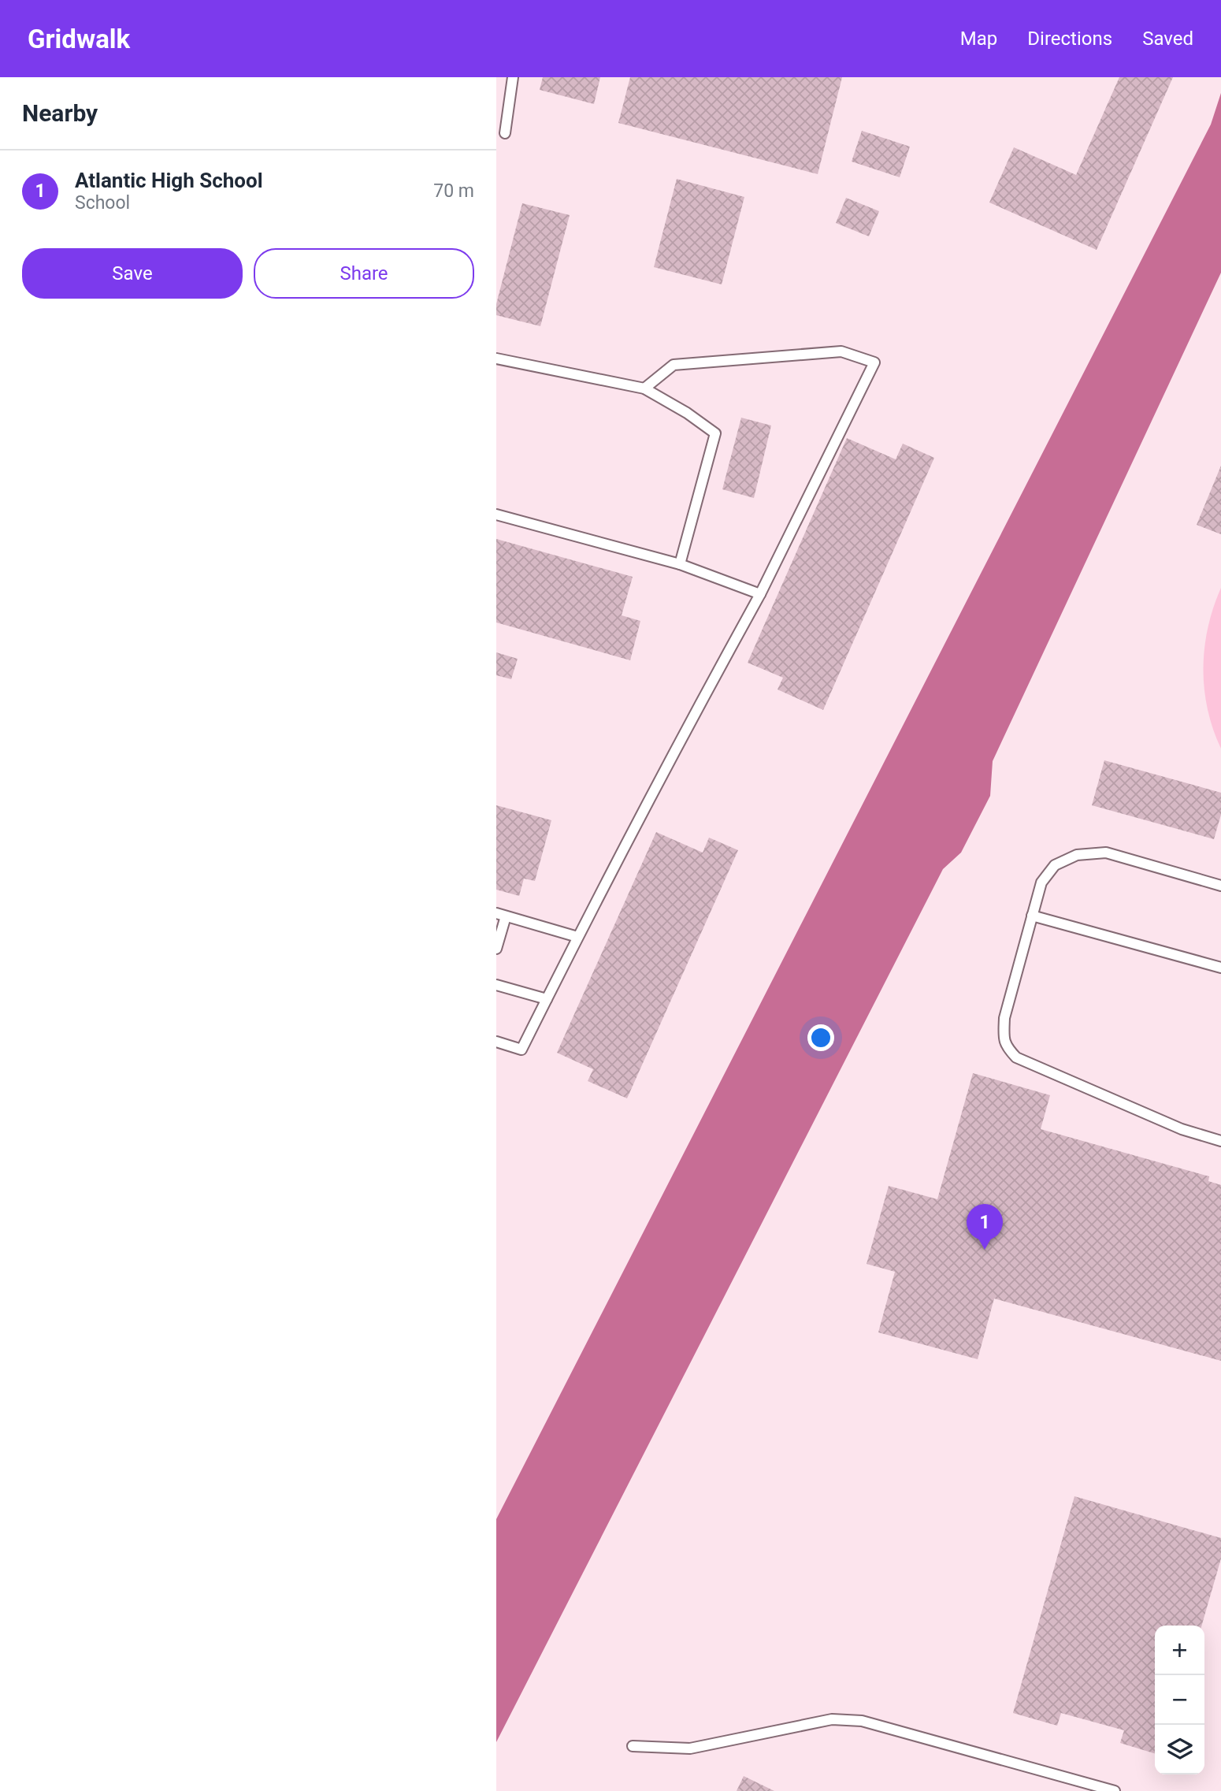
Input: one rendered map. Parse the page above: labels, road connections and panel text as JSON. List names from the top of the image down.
{
  "page": {
    "header": "Gridwalk",
    "nav": ["Map", "Directions", "Saved"],
    "heading": "Nearby",
    "list": [
      {
        "mark": "1",
        "name": "Atlantic High School",
        "note": "School",
        "value": "70 m"
      }
    ],
    "buttons": ["Save", "Share"],
    "pins": "1",
    "map_buttons": ["+", "−"]
  }
}
